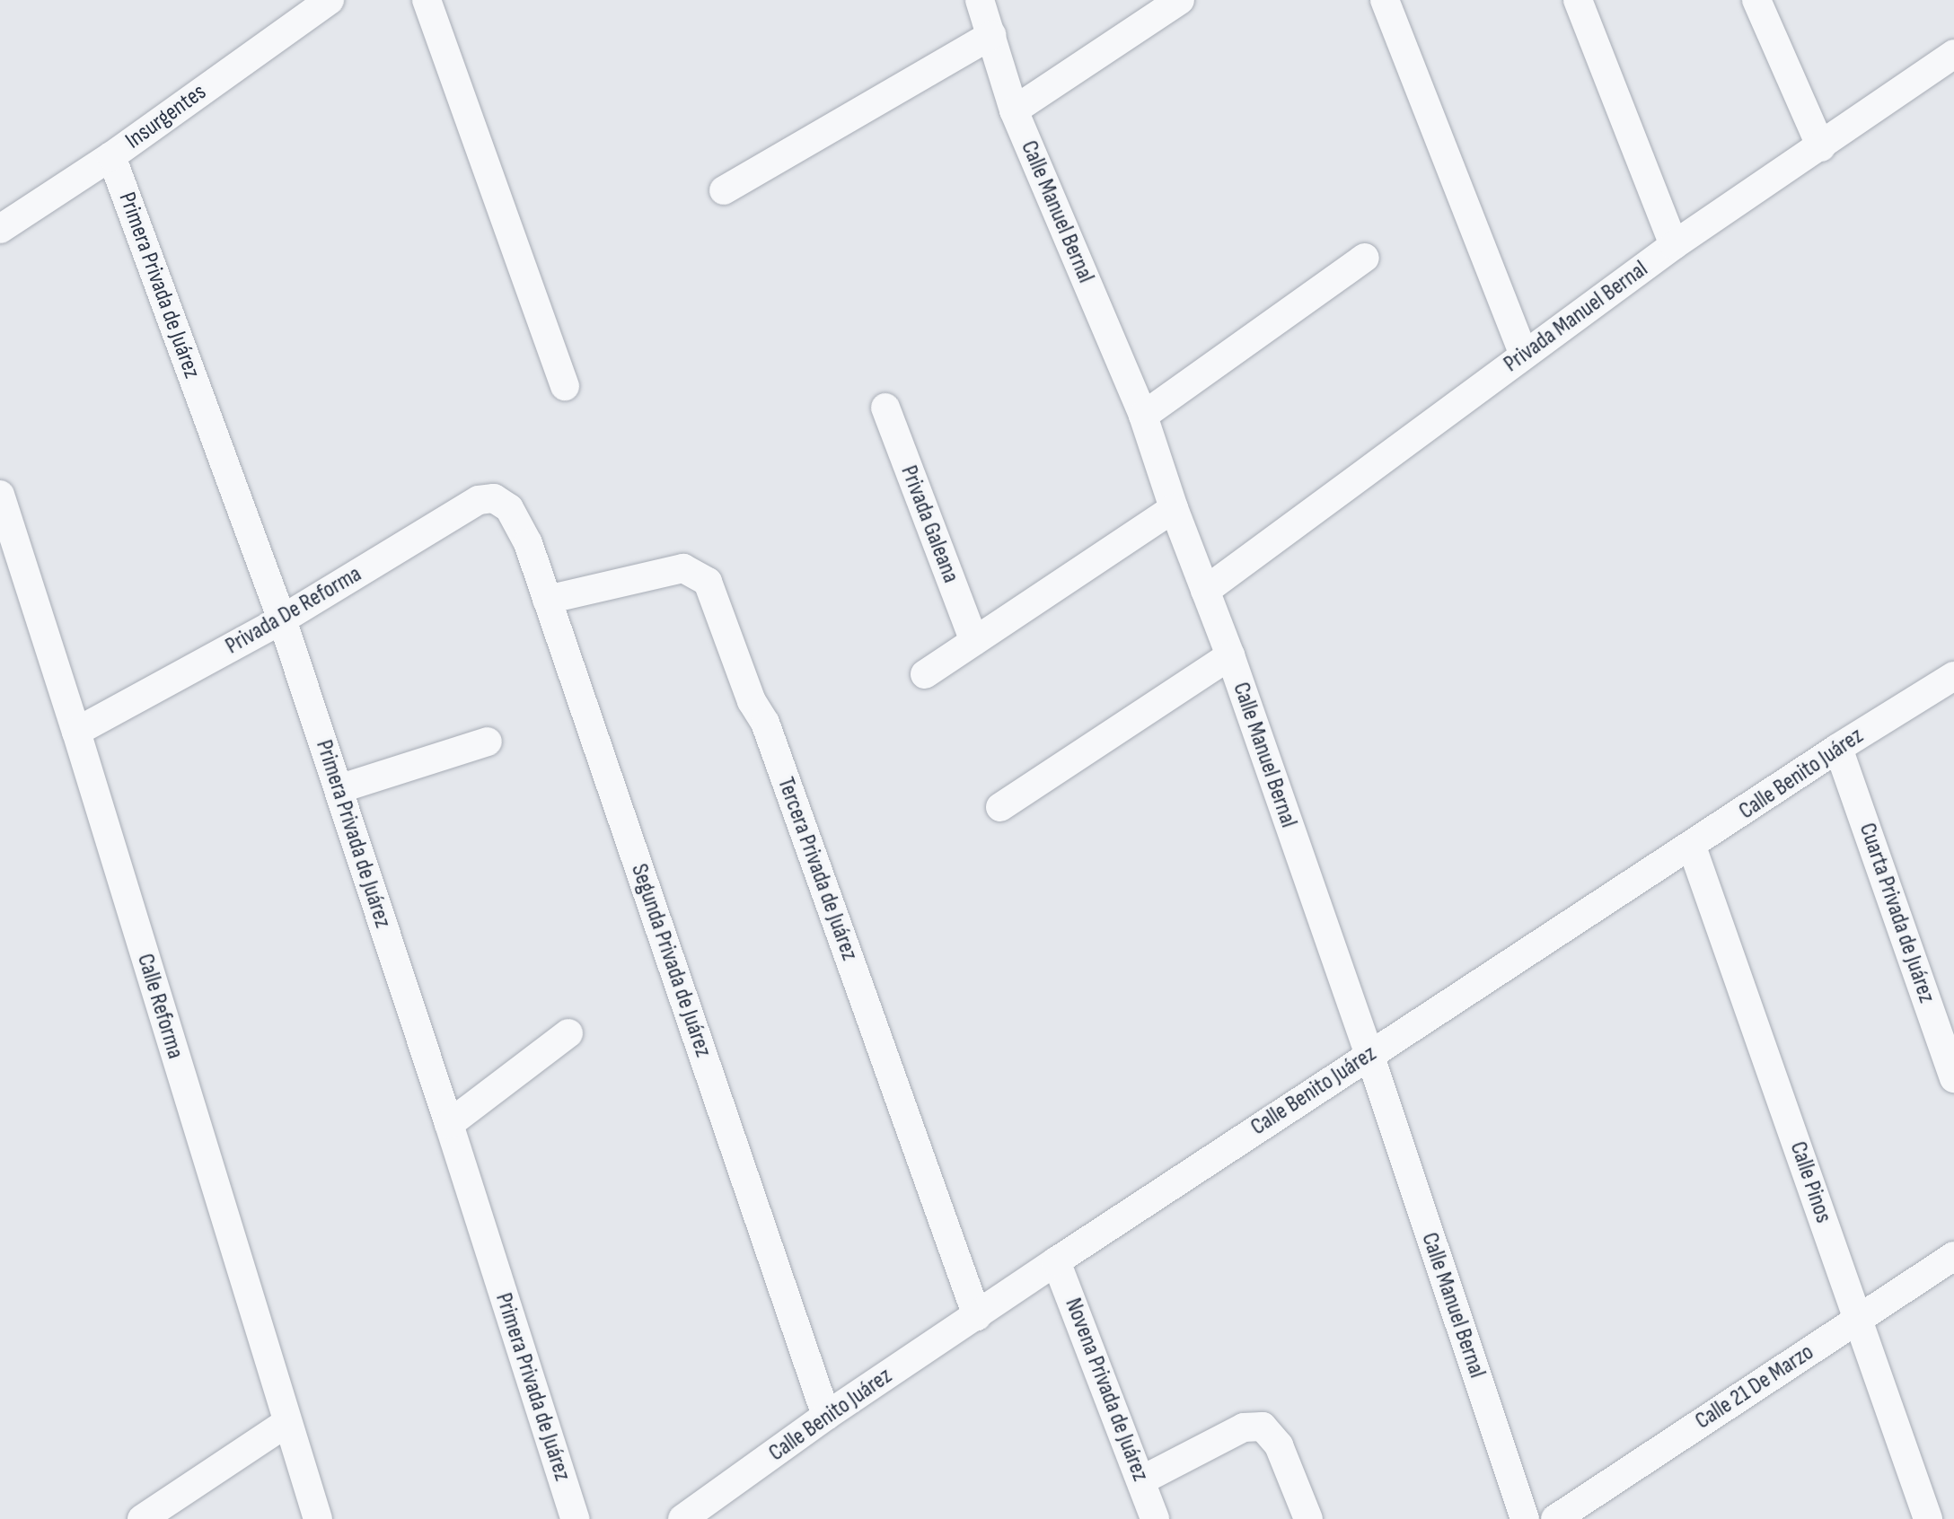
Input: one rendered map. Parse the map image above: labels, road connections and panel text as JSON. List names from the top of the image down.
{
  "streets": {
    "street": [
      "Insurgentes",
      "Calle Manuel Bernal",
      "Primera Privada de Juárez",
      "Privada Manuel Bernal",
      "Privada Galeana",
      "Privada De Reforma",
      "Calle Benito Juárez",
      "Tercera Privada de Juárez",
      "Cuarta Privada de Juárez",
      "Segunda Privada de Juárez",
      "Calle Reforma",
      "Calle Pinos",
      "Calle 21 De Marzo",
      "Novena Privada de Juárez"
    ]
  },
  "crossings": [
    ["Insurgentes", "Primera Privada de Juárez"],
    ["Calle Manuel Bernal", "Privada Manuel Bernal"],
    ["Calle Manuel Bernal", "Calle Benito Juárez"],
    ["Primera Privada de Juárez", "Privada De Reforma"],
    ["Privada De Reforma", "Segunda Privada de Juárez"],
    ["Privada De Reforma", "Calle Reforma"],
    ["Calle Benito Juárez", "Tercera Privada de Juárez"],
    ["Calle Benito Juárez", "Cuarta Privada de Juárez"],
    ["Calle Benito Juárez", "Segunda Privada de Juárez"],
    ["Calle Benito Juárez", "Calle Pinos"],
    ["Calle Benito Juárez", "Novena Privada de Juárez"],
    ["Tercera Privada de Juárez", "Segunda Privada de Juárez"],
    ["Calle Pinos", "Calle 21 De Marzo"]
  ]
}
